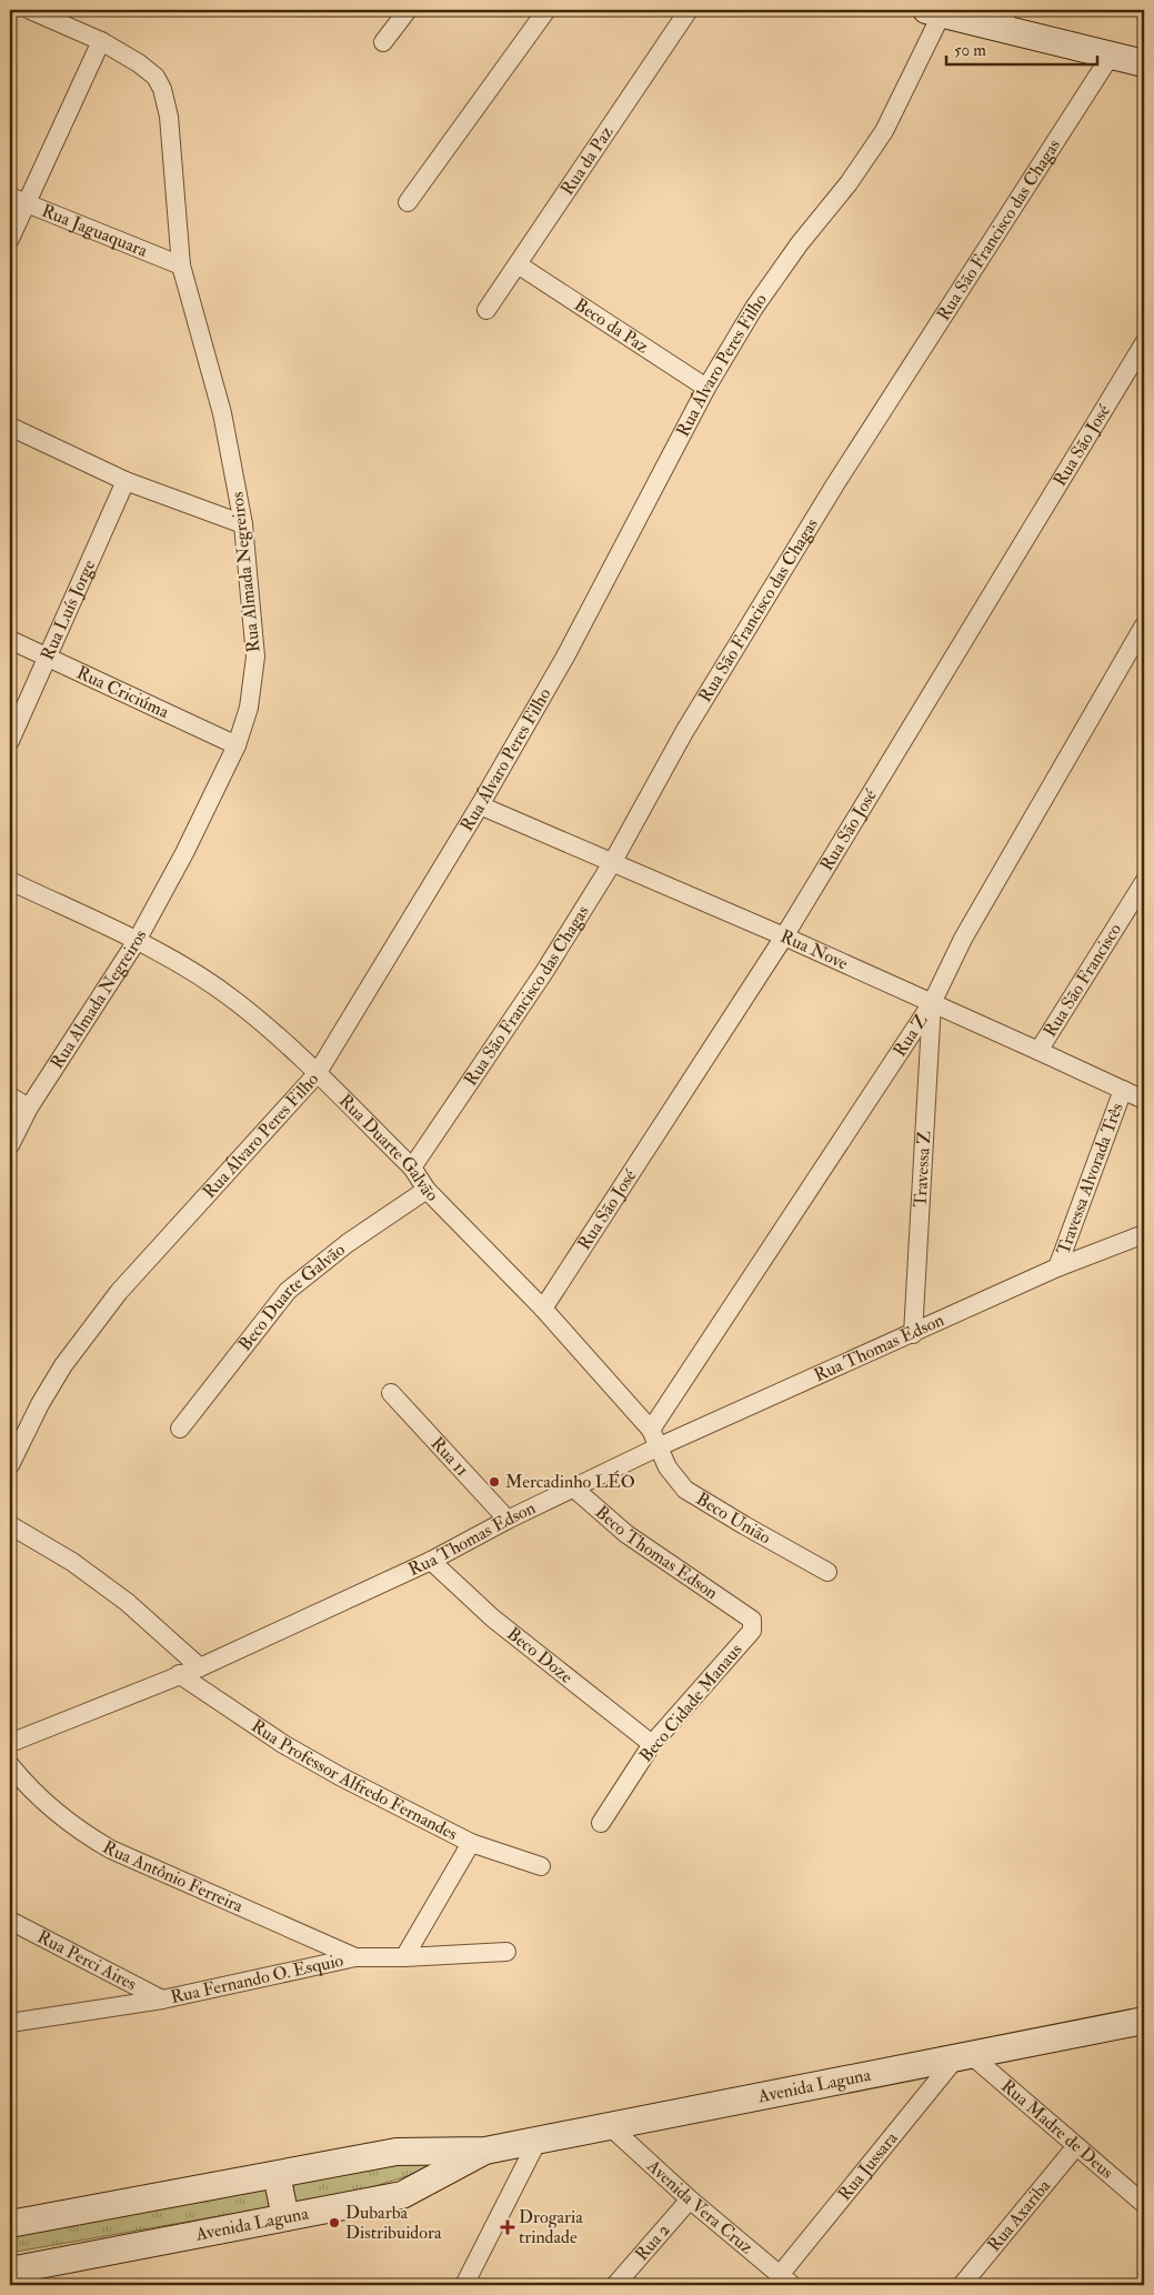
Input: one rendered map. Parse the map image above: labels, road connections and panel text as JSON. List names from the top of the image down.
{
  "streets": {
    "main road": ["Avenida Laguna"],
    "street": [
      "Rua da Paz",
      "Rua São Francisco das Chagas",
      "Rua Jaguaquara",
      "Beco da Paz",
      "Rua Álvaro Peres Filho",
      "Rua São José",
      "Rua Almada Negreiros",
      "Rua Luís Jorge",
      "Rua Criciúma",
      "Rua Nove",
      "Rua São Francisco",
      "Rua Z",
      "Rua Duarte Galvão",
      "Travessa Z",
      "Travessa Alvorada Três",
      "Beco Duarte Galvão",
      "Rua Thomas Edson",
      "Rua 11",
      "Beco União",
      "Beco Thomas Edson",
      "Beco Doze",
      "Beco Cidade Manaus",
      "Rua Professor Alfredo Fernandes",
      "Rua Antônio Ferreira",
      "Rua Perci Aires",
      "Rua Fernando O. Esquio",
      "Rua Madre de Deus",
      "Rua Jussara",
      "Avenida Vera Cruz",
      "Rua Axariba",
      "Rua 2"
    ]
  },
  "crossings": [
    ["Rua da Paz", "Beco da Paz"],
    ["Rua São Francisco das Chagas", "Rua Nove"],
    ["Rua São Francisco das Chagas", "Rua Duarte Galvão"],
    ["Rua Jaguaquara", "Rua Almada Negreiros"],
    ["Beco da Paz", "Rua Álvaro Peres Filho"],
    ["Rua Álvaro Peres Filho", "Rua Nove"],
    ["Rua Álvaro Peres Filho", "Rua Duarte Galvão"],
    ["Rua São José", "Rua Nove"],
    ["Rua São José", "Rua Duarte Galvão"],
    ["Rua Almada Negreiros", "Rua Criciúma"],
    ["Rua Almada Negreiros", "Rua Duarte Galvão"],
    ["Rua Luís Jorge", "Rua Criciúma"],
    ["Rua Nove", "Rua São Francisco"],
    ["Rua Nove", "Rua Z"],
    ["Rua Nove", "Travessa Z"],
    ["Rua Nove", "Travessa Alvorada Três"],
    ["Rua Z", "Rua Duarte Galvão"],
    ["Rua Z", "Travessa Z"],
    ["Rua Duarte Galvão", "Beco Duarte Galvão"],
    ["Rua Duarte Galvão", "Rua Thomas Edson"],
    ["Rua Duarte Galvão", "Beco União"],
    ["Travessa Z", "Rua Thomas Edson"],
    ["Travessa Alvorada Três", "Rua Thomas Edson"],
    ["Rua Thomas Edson", "Rua 11"],
    ["Rua Thomas Edson", "Beco União"],
    ["Rua Thomas Edson", "Beco Thomas Edson"],
    ["Rua Thomas Edson", "Beco Doze"],
    ["Rua Thomas Edson", "Rua Professor Alfredo Fernandes"],
    ["Beco Thomas Edson", "Beco Cidade Manaus"],
    ["Beco Doze", "Beco Cidade Manaus"],
    ["Rua Antônio Ferreira", "Rua Fernando O. Esquio"],
    ["Rua Perci Aires", "Rua Fernando O. Esquio"],
    ["Avenida Laguna", "Rua Madre de Deus"],
    ["Avenida Laguna", "Rua Jussara"],
    ["Avenida Laguna", "Avenida Vera Cruz"],
    ["Rua Madre de Deus", "Rua Jussara"],
    ["Rua Madre de Deus", "Rua Axariba"],
    ["Rua Jussara", "Avenida Vera Cruz"],
    ["Avenida Vera Cruz", "Rua 2"]
  ],
  "places": {
    "other": ["Mercadinho LÉO", "Dubarba Distribuidora"],
    "health": ["Drogaria trindade"]
  },
  "scale_bar": "50 m"
}
